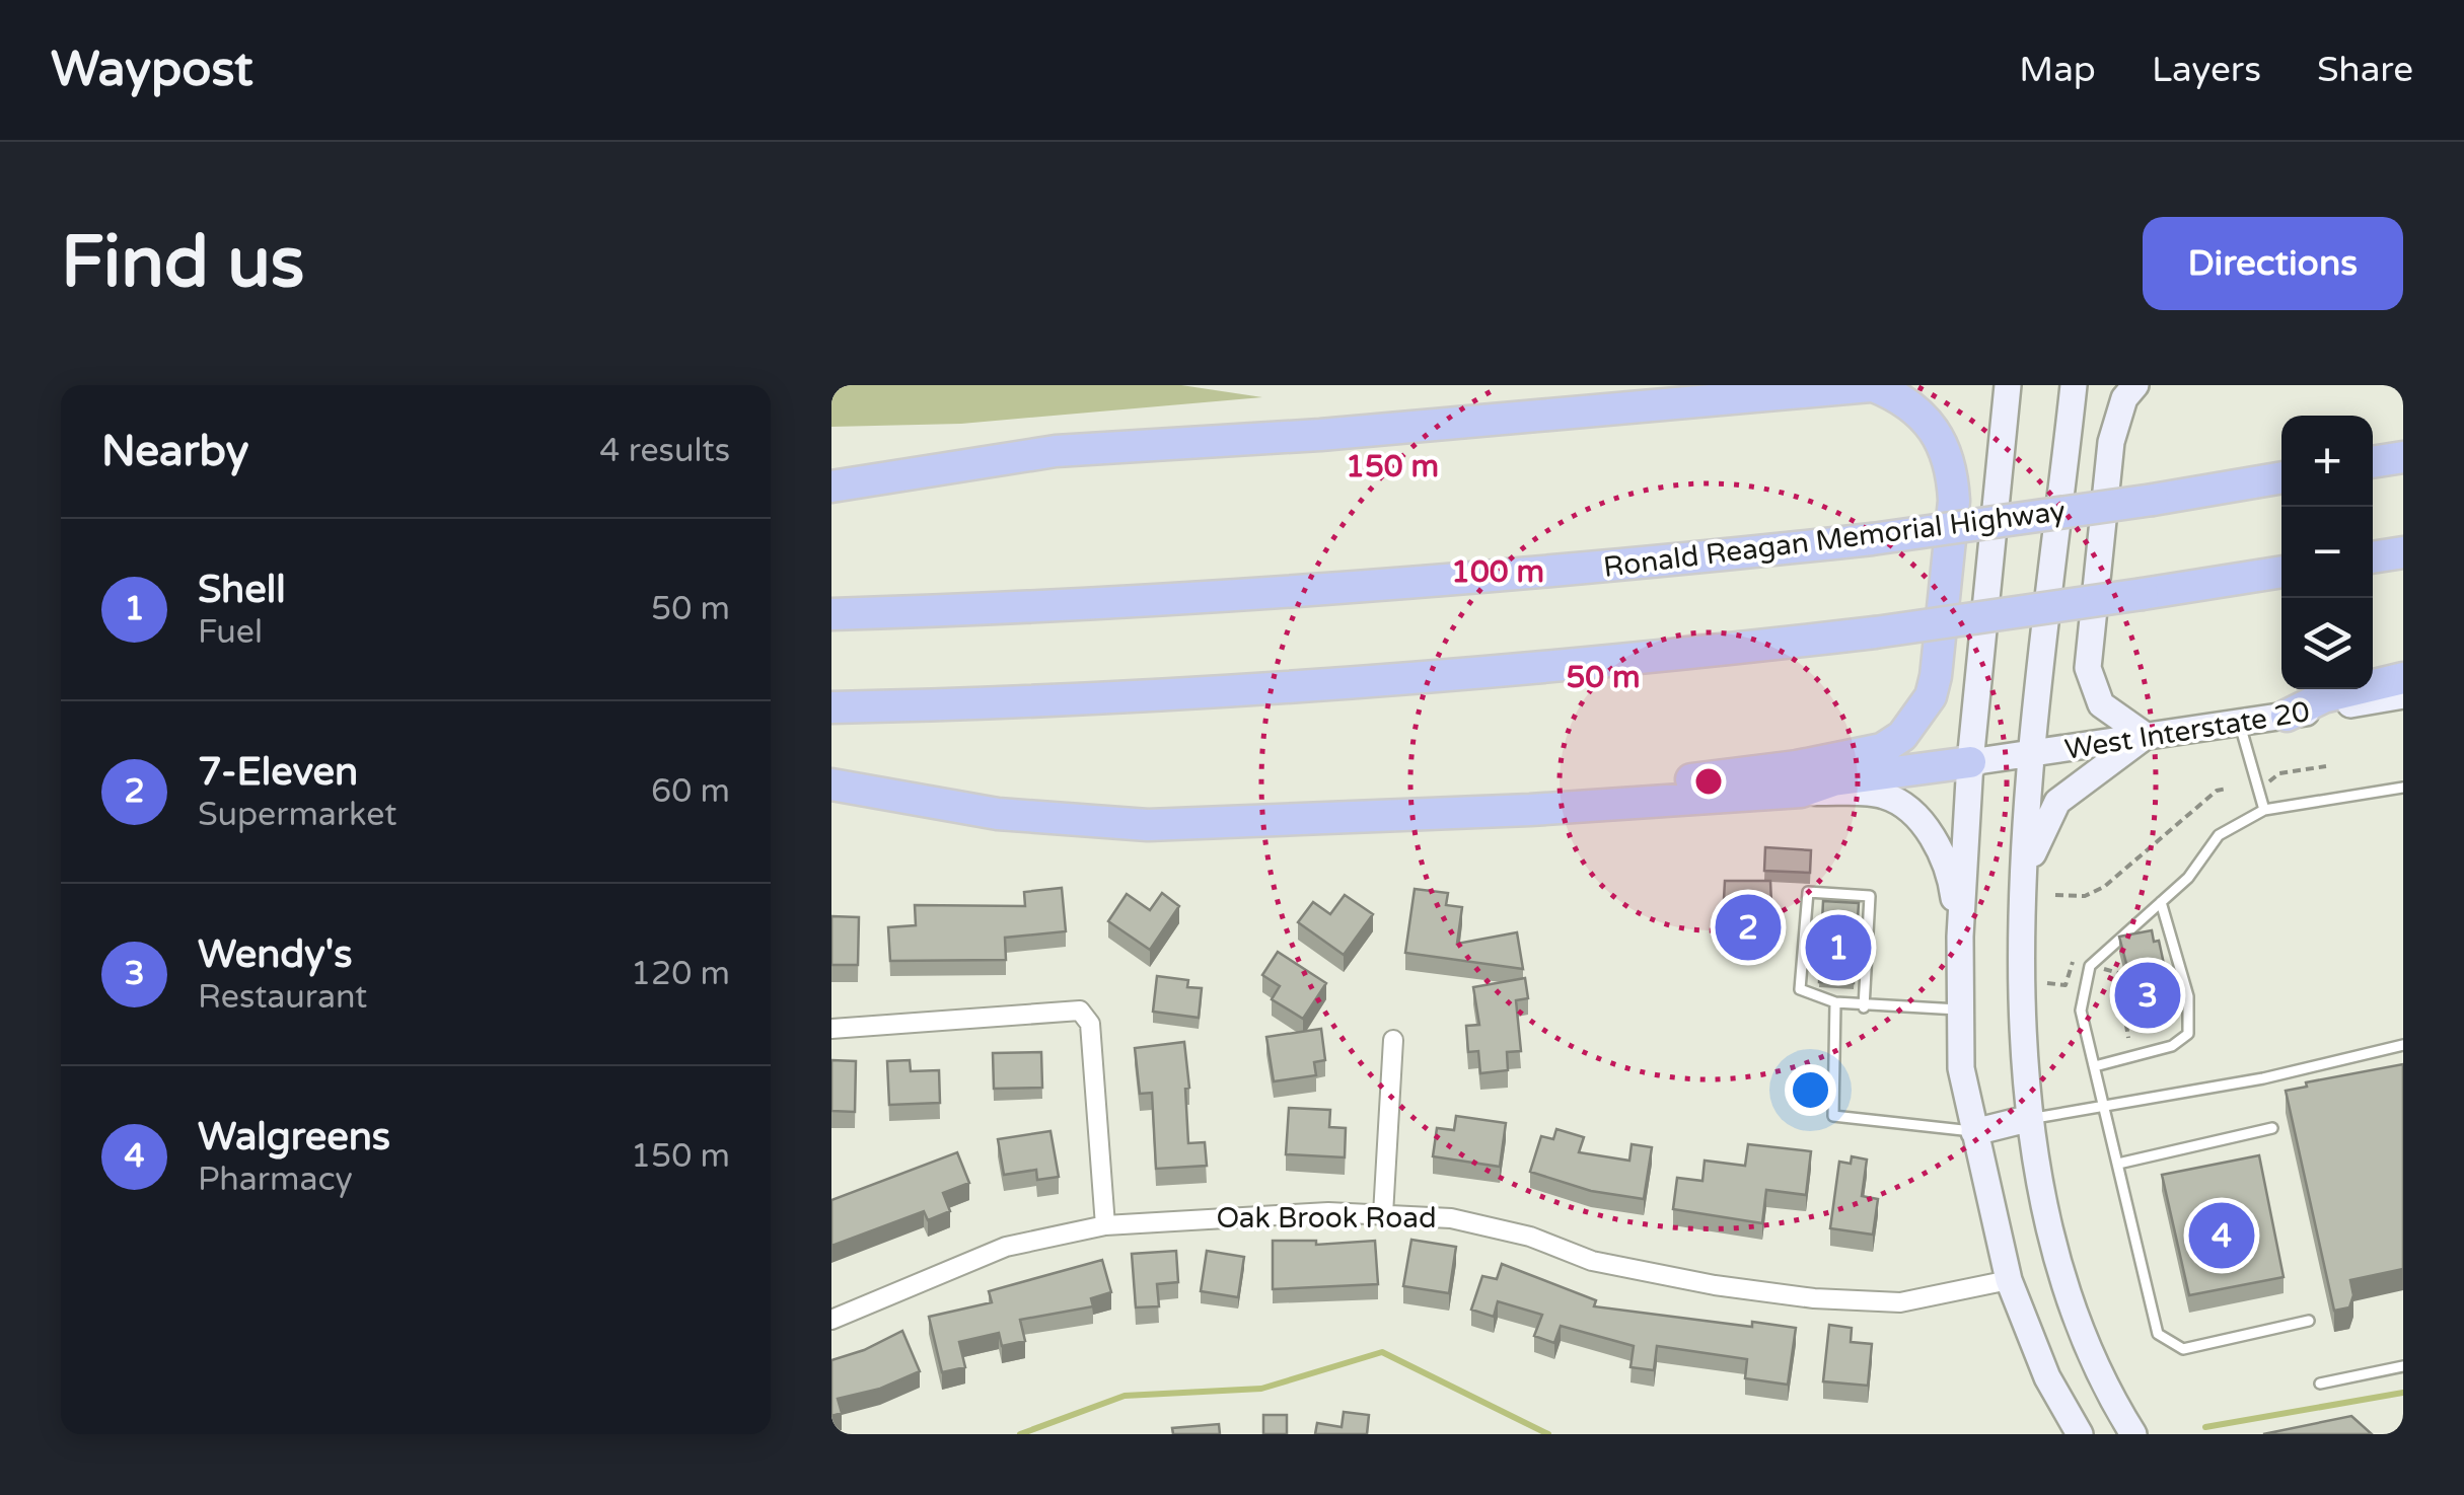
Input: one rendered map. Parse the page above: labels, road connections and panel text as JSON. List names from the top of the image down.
{
  "streets": {
    "highway": ["Ronald Reagan Memorial Highway"],
    "main road": ["West Interstate 20"],
    "street": ["Oak Brook Road"]
  },
  "page": {
    "header": "Waypost",
    "nav": ["Map", "Layers", "Share"],
    "buttons": "Directions",
    "title": "Find us",
    "heading": ["Nearby", "4 results"],
    "map_buttons": ["+", "−"],
    "list": [
      {
        "mark": "1",
        "name": "Shell",
        "note": "Fuel",
        "value": "50 m"
      },
      {
        "mark": "2",
        "name": "7-Eleven",
        "note": "Supermarket",
        "value": "60 m"
      },
      {
        "mark": "3",
        "name": "Wendy's",
        "note": "Restaurant",
        "value": "120 m"
      },
      {
        "mark": "4",
        "name": "Walgreens",
        "note": "Pharmacy",
        "value": "150 m"
      }
    ],
    "pins": [
      "2",
      "1",
      "3",
      "4"
    ]
  },
  "rings": ["150 m", "100 m", "50 m"]
}
